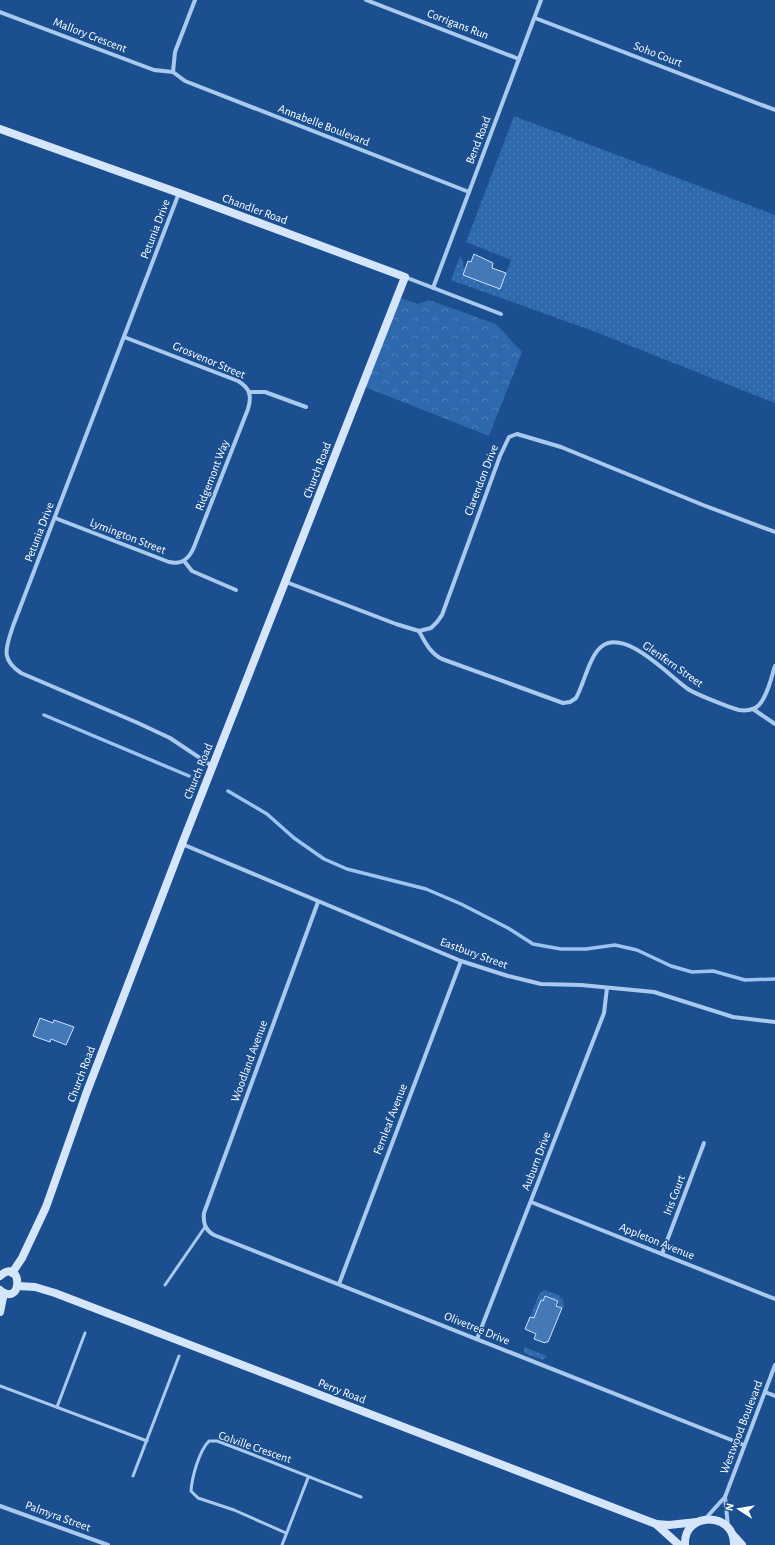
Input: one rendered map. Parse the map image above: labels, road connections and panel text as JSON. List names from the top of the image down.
{
  "streets": {
    "main road": ["Chandler Road", "Church Road", "Perry Road"],
    "street": [
      "Corrigans Run",
      "Mallory Crescent",
      "Soho Court",
      "Annabelle Boulevard",
      "Bend Road",
      "Petunia Drive",
      "Grosvenor Street",
      "Ridgemont Way",
      "Clarendon Drive",
      "Lymington Street",
      "Glenfern Street",
      "Eastbury Street",
      "Woodland Avenue",
      "Fernleaf Avenue",
      "Auburn Drive",
      "Iris Court",
      "Appleton Avenue",
      "Olivetree Drive",
      "Westwood Boulevard",
      "Palmyra Street"
    ],
    "lane": ["Colville Crescent"]
  },
  "crossings": [
    ["Corrigans Run", "Bend Road"],
    ["Mallory Crescent", "Annabelle Boulevard"],
    ["Soho Court", "Bend Road"],
    ["Annabelle Boulevard", "Bend Road"],
    ["Bend Road", "Chandler Road"],
    ["Chandler Road", "Petunia Drive"],
    ["Chandler Road", "Church Road"],
    ["Petunia Drive", "Grosvenor Street"],
    ["Petunia Drive", "Church Road"],
    ["Petunia Drive", "Lymington Street"],
    ["Grosvenor Street", "Ridgemont Way"],
    ["Church Road", "Eastbury Street"],
    ["Ridgemont Way", "Lymington Street"],
    ["Clarendon Drive", "Glenfern Street"],
    ["Eastbury Street", "Woodland Avenue"],
    ["Eastbury Street", "Fernleaf Avenue"],
    ["Eastbury Street", "Auburn Drive"],
    ["Woodland Avenue", "Olivetree Drive"],
    ["Fernleaf Avenue", "Olivetree Drive"],
    ["Auburn Drive", "Appleton Avenue"],
    ["Auburn Drive", "Olivetree Drive"],
    ["Iris Court", "Appleton Avenue"],
    ["Olivetree Drive", "Westwood Boulevard"],
    ["Perry Road", "Westwood Boulevard"]
  ],
  "north": "left"
}
